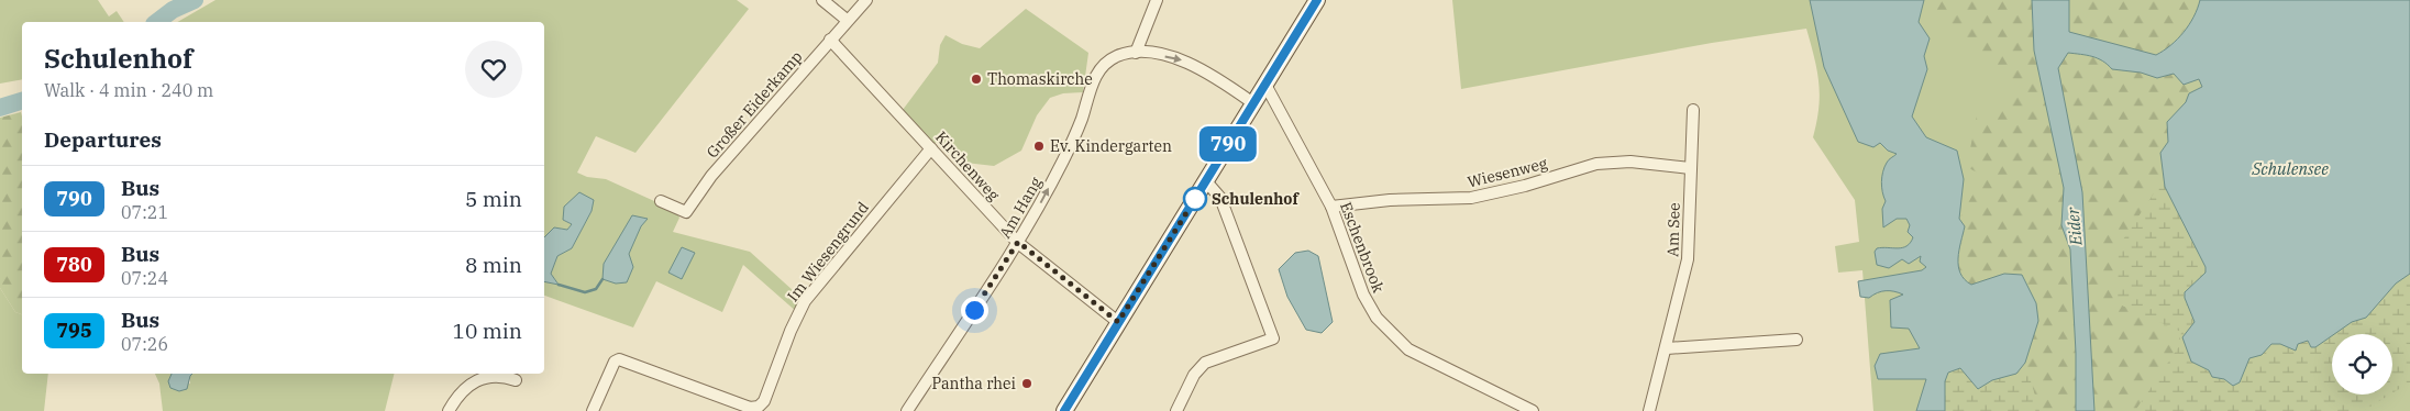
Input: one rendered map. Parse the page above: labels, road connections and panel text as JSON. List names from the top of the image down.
{
  "streets": {
    "street": [
      "Großer Eiderkamp",
      "Kirchenweg",
      "Wiesenweg",
      "Am Hang",
      "Am See",
      "Eschenbrook",
      "Im Wiesengrund"
    ]
  },
  "crossings": [
    ["Großer Eiderkamp", "Kirchenweg"],
    ["Kirchenweg", "Am Hang"],
    ["Kirchenweg", "Im Wiesengrund"],
    ["Wiesenweg", "Am See"],
    ["Wiesenweg", "Eschenbrook"]
  ],
  "water": ["Schulensee", "Eider"],
  "places": [
    "Thomaskirche",
    "Ev. Kindergarten",
    "Schulenhof",
    "Pantha rhei"
  ],
  "lines": ["bus line 790"],
  "page": {
    "on_map": "790",
    "heading": [
      ["Schulenhof", "Walk · 4 min · 240 m"],
      "Departures"
    ],
    "list": [
      {
        "mark": "790",
        "name": "Bus",
        "note": "07:21",
        "value": "5 min"
      },
      {
        "mark": "780",
        "name": "Bus",
        "note": "07:24",
        "value": "8 min"
      },
      {
        "mark": "795",
        "name": "Bus",
        "note": "07:26",
        "value": "10 min"
      }
    ]
  }
}
